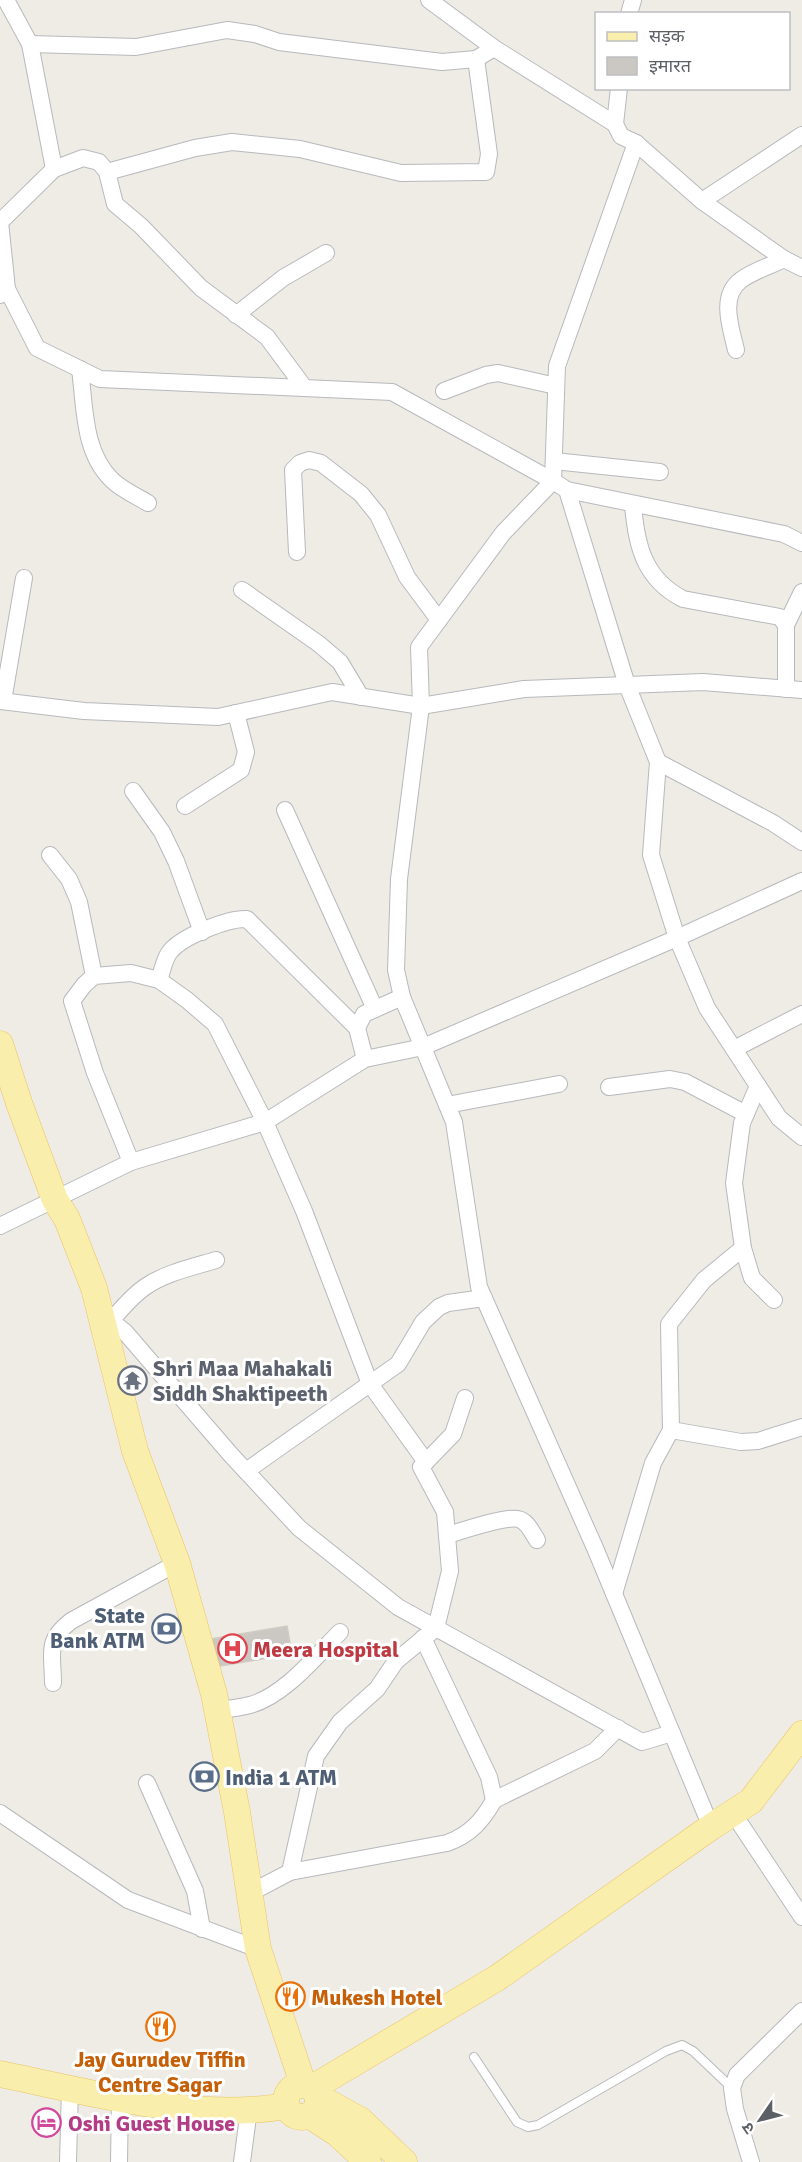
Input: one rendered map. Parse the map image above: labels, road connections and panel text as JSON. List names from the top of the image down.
{
  "places": {
    "temple": ["Shri Maa Mahakali Siddh Shaktipeeth"],
    "bank": ["State Bank ATM", "India 1 ATM"],
    "hospital": ["Meera Hospital"],
    "restaurant": ["Mukesh Hotel", "Jay Gurudev Tiffin Centre Sagar"],
    "hotel": ["Oshi Guest House"]
  },
  "legend": ["सड़क", "इमारत"],
  "north": "bottom left"
}
